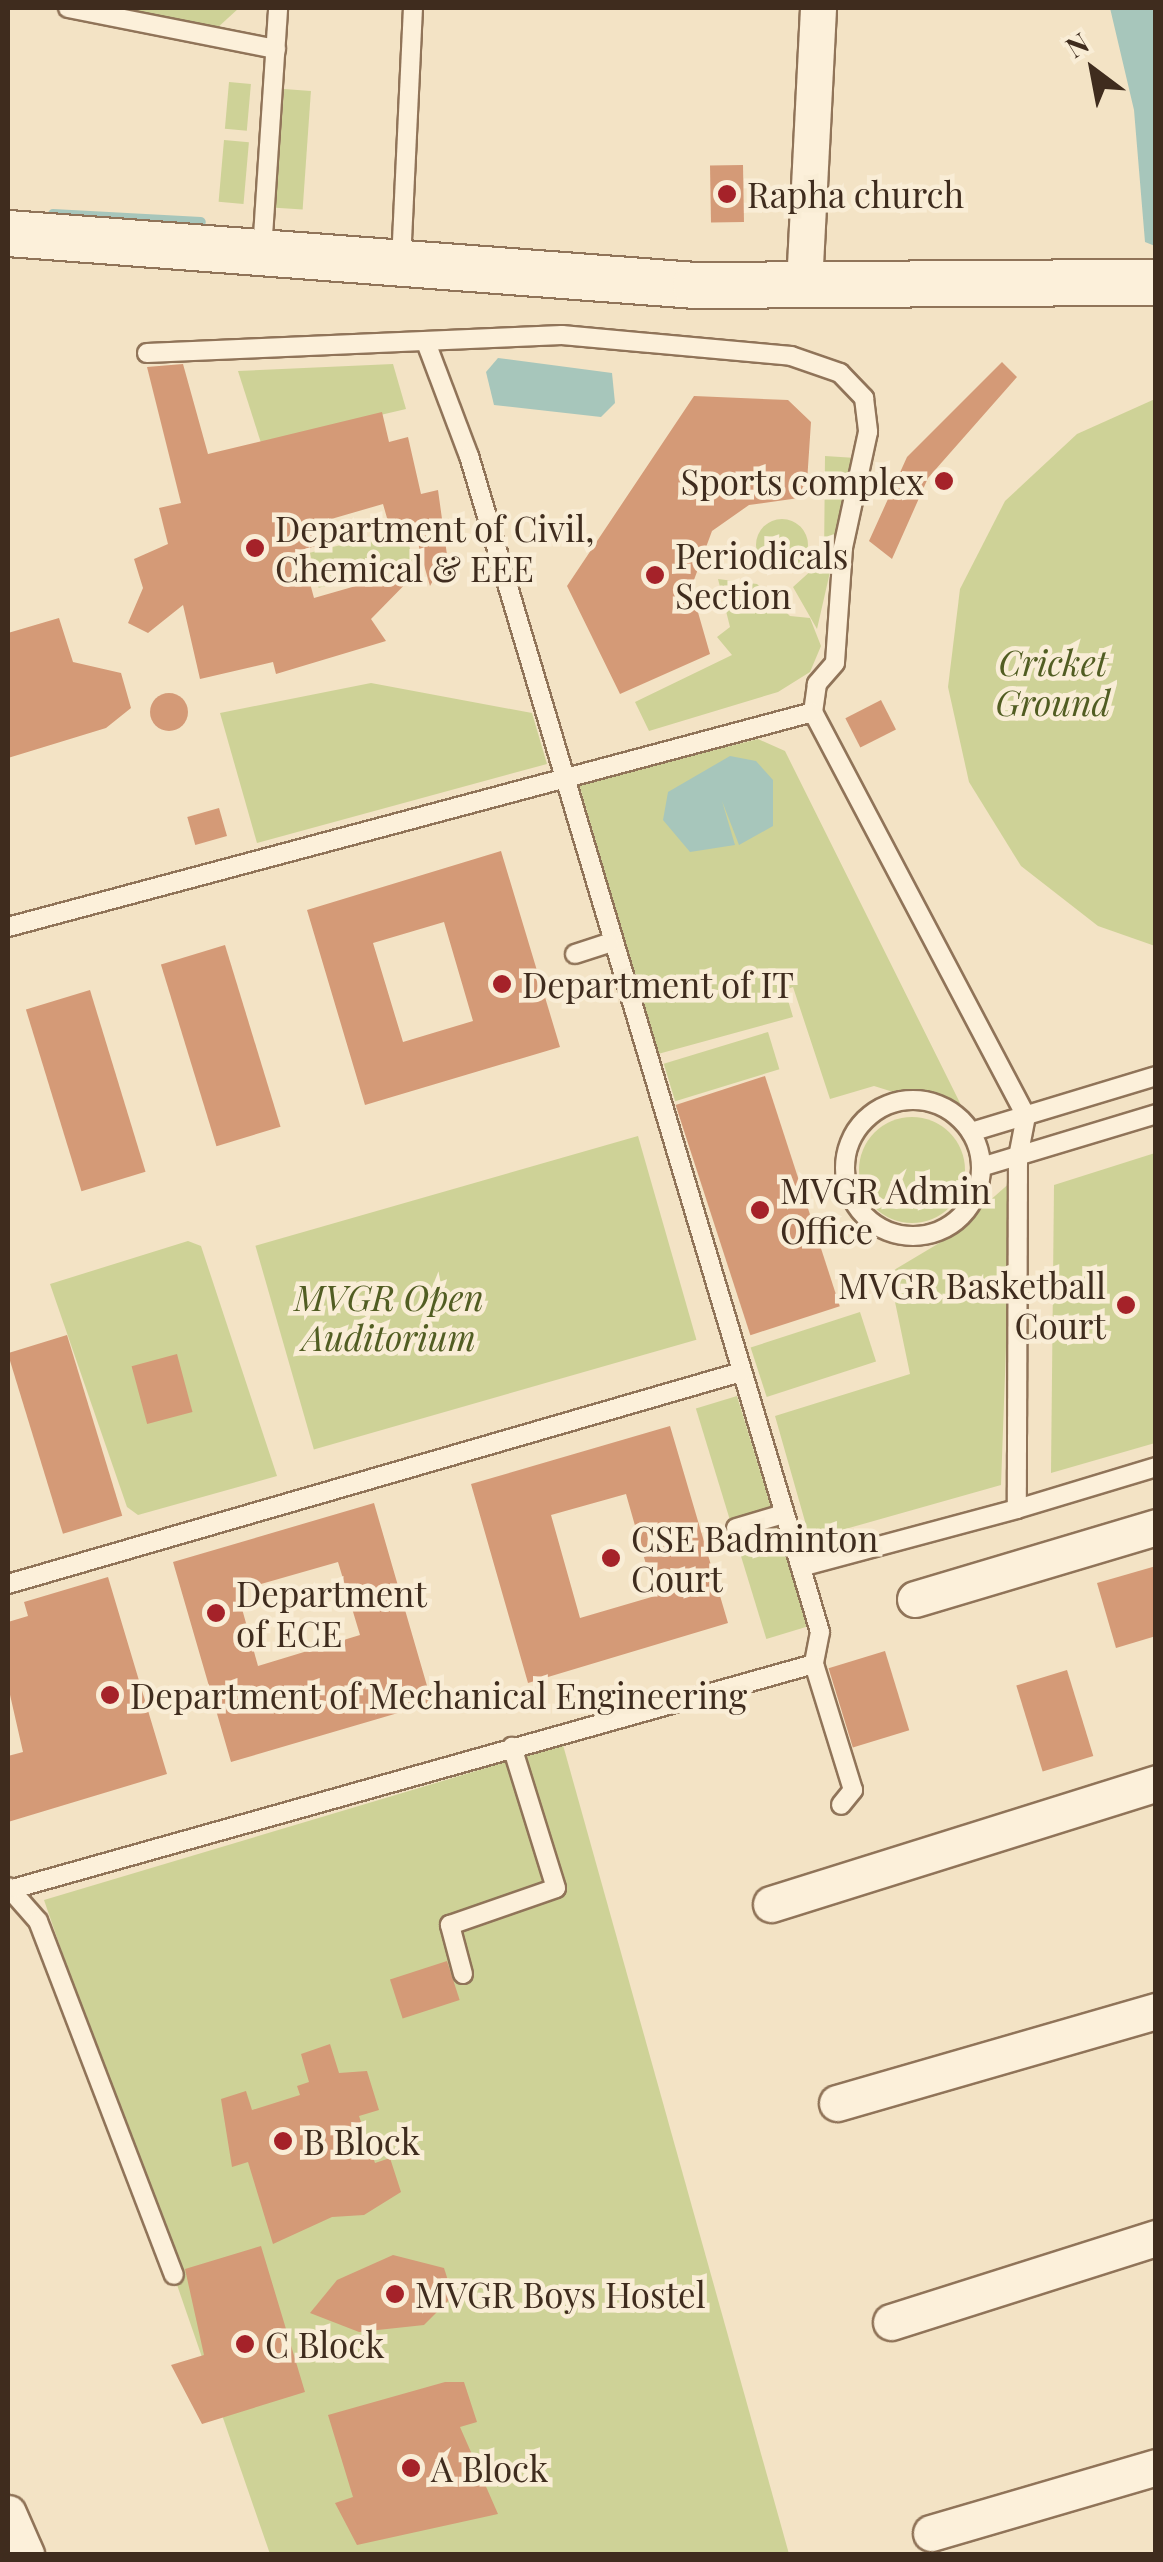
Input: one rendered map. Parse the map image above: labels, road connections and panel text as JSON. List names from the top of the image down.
{
  "parks": ["Cricket Ground", "MVGR Open Auditorium"],
  "places": [
    "Rapha church",
    "Sports complex",
    "Department of Civil, Chemical & EEE",
    "Periodicals Section",
    "Department of IT",
    "MVGR Admin Office",
    "MVGR Basketball Court",
    "CSE Badminton Court",
    "Department of ECE",
    "Department of Mechanical Engineering",
    "B Block",
    "MVGR Boys Hostel",
    "C Block",
    "A Block"
  ],
  "north": "top left"
}
